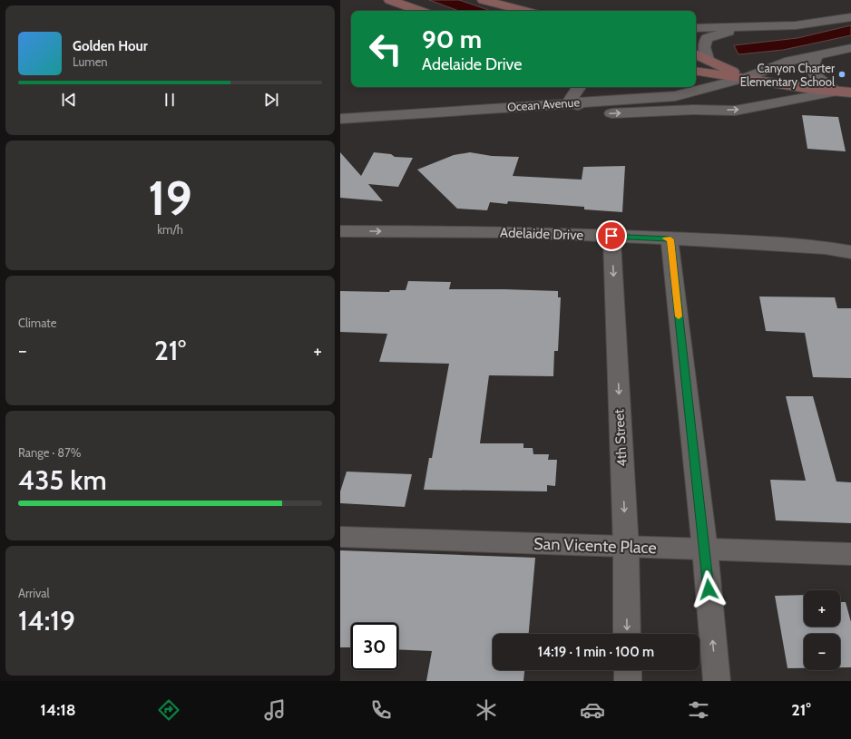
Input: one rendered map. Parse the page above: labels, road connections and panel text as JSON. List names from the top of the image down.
{
  "streets": {
    "street": ["Ocean Avenue", "Adelaide Drive", "4th Street"],
    "lane": ["San Vicente Place"]
  },
  "crossings": [
    ["Adelaide Drive", "4th Street"],
    ["4th Street", "San Vicente Place"]
  ],
  "one_way": ["Adelaide Drive"],
  "places": ["Canyon Charter Elementary School"],
  "page": {
    "turn": ["90 m", "Adelaide Drive"],
    "song": ["Golden Hour", "Lumen"],
    "tile": [
      ["19", "km/h"],
      "Climate",
      ["Range · 87%", "435 km"],
      ["Arrival", "14:19"]
    ],
    "heat": ["−", "21°", "+"],
    "map_buttons": ["+", "−"],
    "limit": "30",
    "trip": "14:19 · 1 min · 100 m",
    "tabs": ["14:18", "21°"]
  }
}
